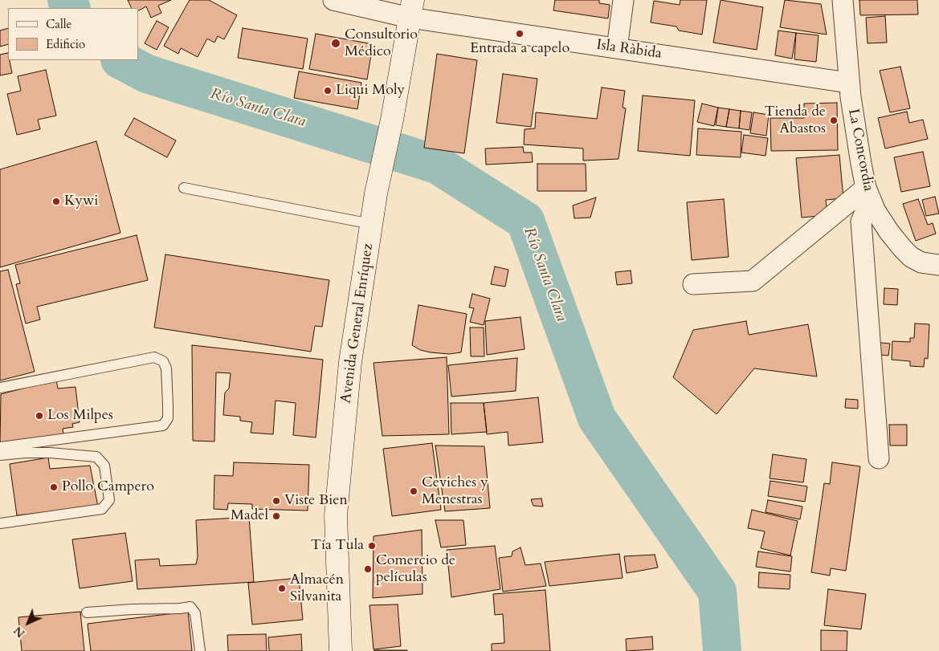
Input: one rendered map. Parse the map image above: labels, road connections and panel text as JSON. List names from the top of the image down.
{
  "streets": {
    "main road": ["Avenida General Enríquez"],
    "street": ["Isla Ràbida", "La Concordia"]
  },
  "crossings": [
    ["Isla Ràbida", "La Concordia"],
    ["Isla Ràbida", "Avenida General Enríquez"]
  ],
  "water": ["Río Santa Clara"],
  "places": [
    "Entrada a capelo",
    "Consultorio Médico",
    "Liqui Moly",
    "Tienda de Abastos",
    "Kywi",
    "Los Milpes",
    "Pollo Campero",
    "Ceviches y Menestras",
    "Viste Bien",
    "Madel",
    "Tía Tula",
    "Comercio de películas",
    "Almacén Silvanita"
  ],
  "legend": ["Calle", "Edificio"],
  "north": "bottom left"
}
